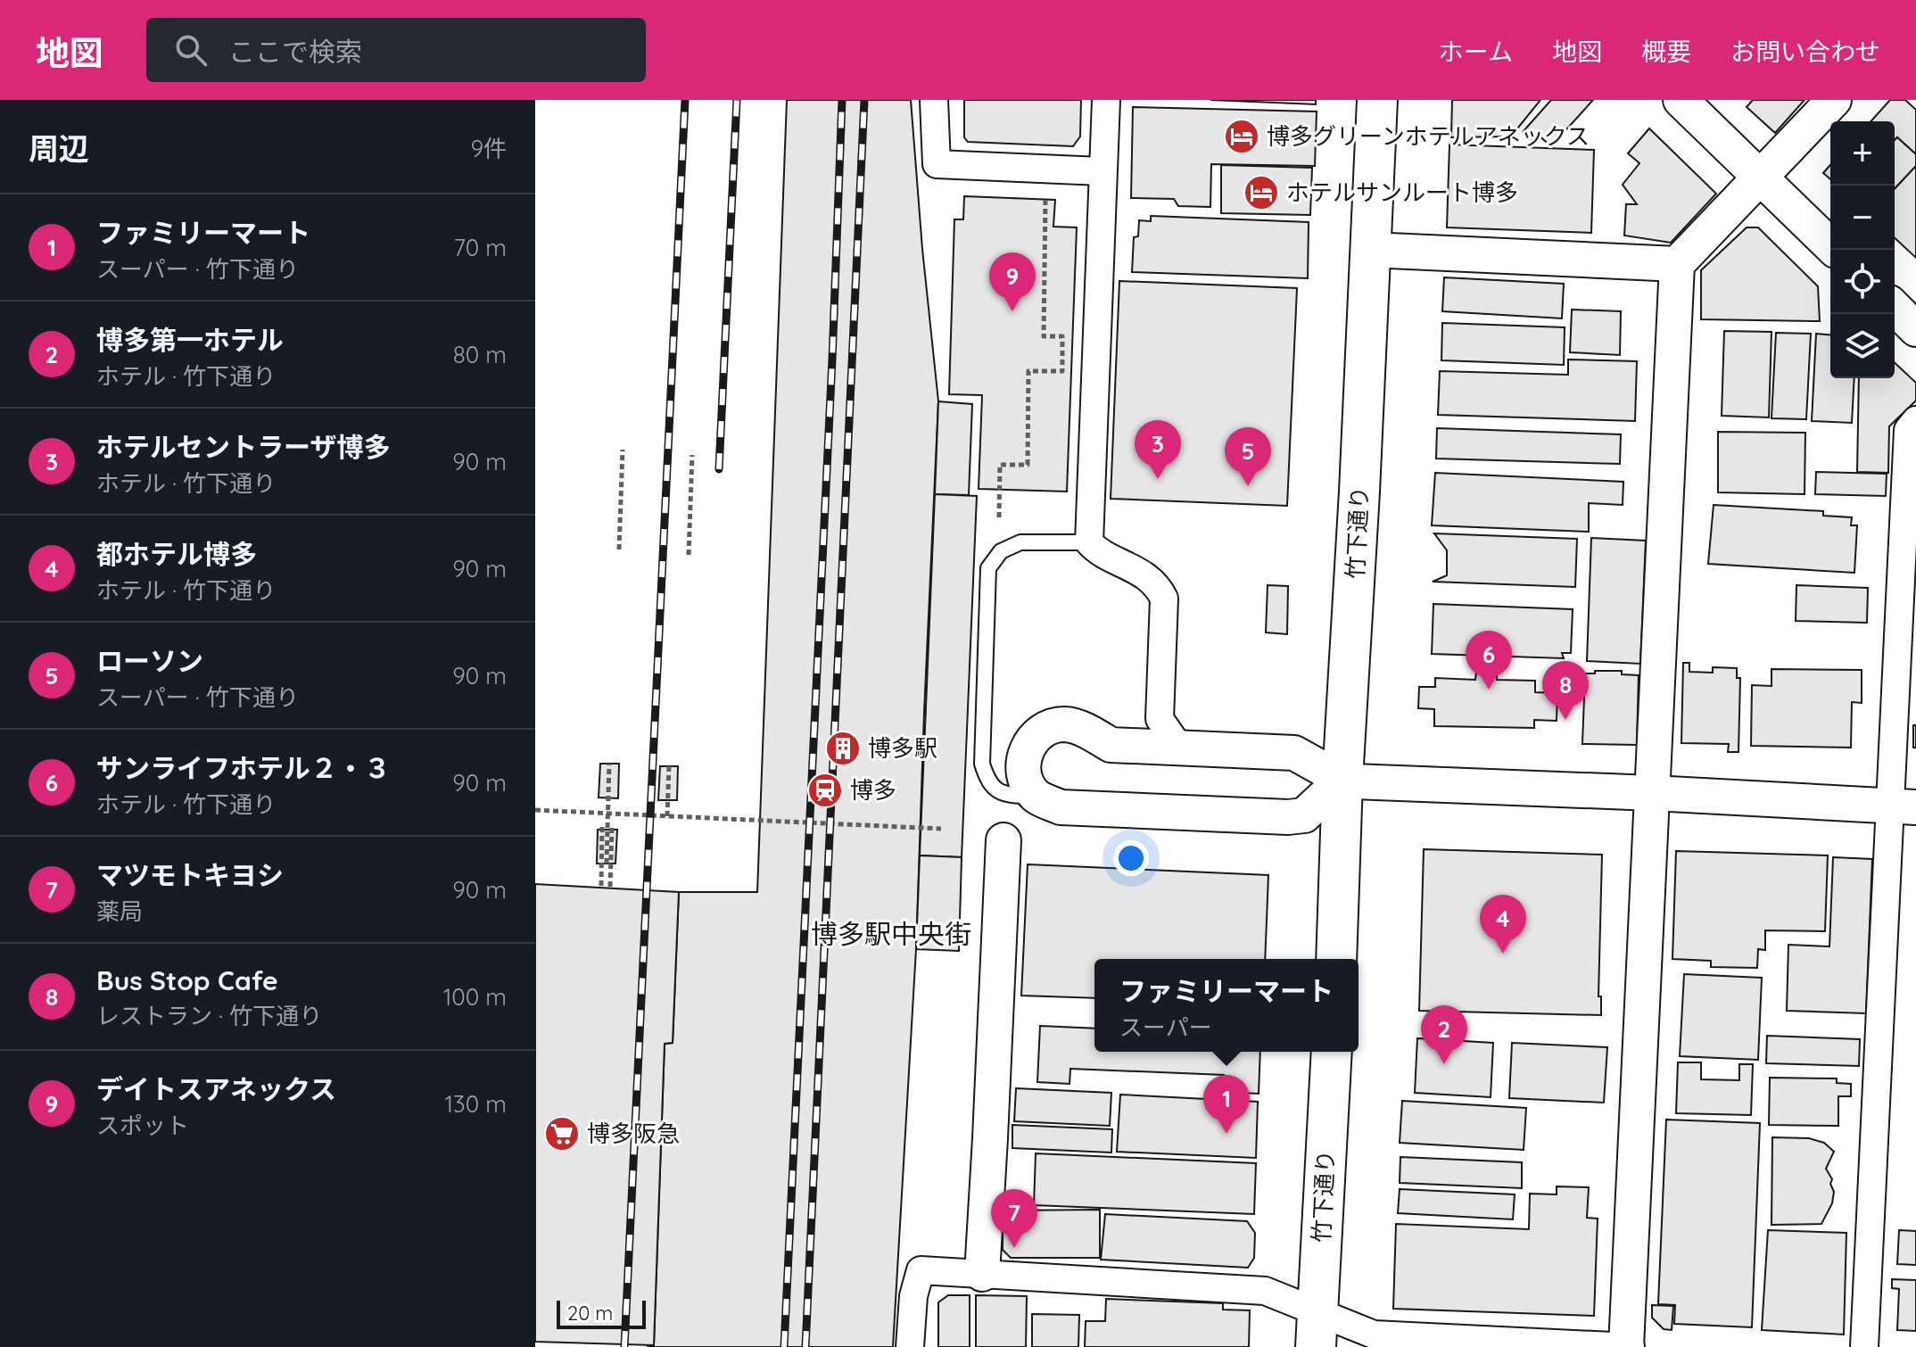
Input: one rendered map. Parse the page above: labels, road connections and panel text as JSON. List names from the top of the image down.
{
  "streets": {
    "highway": ["竹下通り"]
  },
  "districts": ["博多駅中央街"],
  "places": {
    "hotel": ["博多グリーンホテルアネックス", "ホテルサンルート博多"],
    "building": ["博多駅"],
    "station": ["博多"],
    "supermarket": ["博多阪急"]
  },
  "scale_bar": "20 m",
  "page": {
    "header": "地図",
    "search": "ここで検索",
    "nav": [
      "ホーム",
      "地図",
      "概要",
      "お問い合わせ"
    ],
    "heading": ["周辺", "9件"],
    "map_buttons": ["+", "−"],
    "list": [
      {
        "mark": "1",
        "name": "ファミリーマート",
        "note": "スーパー · 竹下通り",
        "value": "70 m"
      },
      {
        "mark": "2",
        "name": "博多第一ホテル",
        "note": "ホテル · 竹下通り",
        "value": "80 m"
      },
      {
        "mark": "3",
        "name": "ホテルセントラーザ博多",
        "note": "ホテル · 竹下通り",
        "value": "90 m"
      },
      {
        "mark": "4",
        "name": "都ホテル博多",
        "note": "ホテル · 竹下通り",
        "value": "90 m"
      },
      {
        "mark": "5",
        "name": "ローソン",
        "note": "スーパー · 竹下通り",
        "value": "90 m"
      },
      {
        "mark": "6",
        "name": "サンライフホテル２・３",
        "note": "ホテル · 竹下通り",
        "value": "90 m"
      },
      {
        "mark": "7",
        "name": "マツモトキヨシ",
        "note": "薬局",
        "value": "90 m"
      },
      {
        "mark": "8",
        "name": "Bus Stop Cafe",
        "note": "レストラン · 竹下通り",
        "value": "100 m"
      },
      {
        "mark": "9",
        "name": "デイトスアネックス",
        "note": "スポット",
        "value": "130 m"
      }
    ],
    "pins": [
      "9",
      "3",
      "5",
      "6",
      "8",
      "4",
      "2",
      "1",
      "7"
    ],
    "popup": ["ファミリーマート", "スーパー"],
    "scale": "20 m"
  }
}
